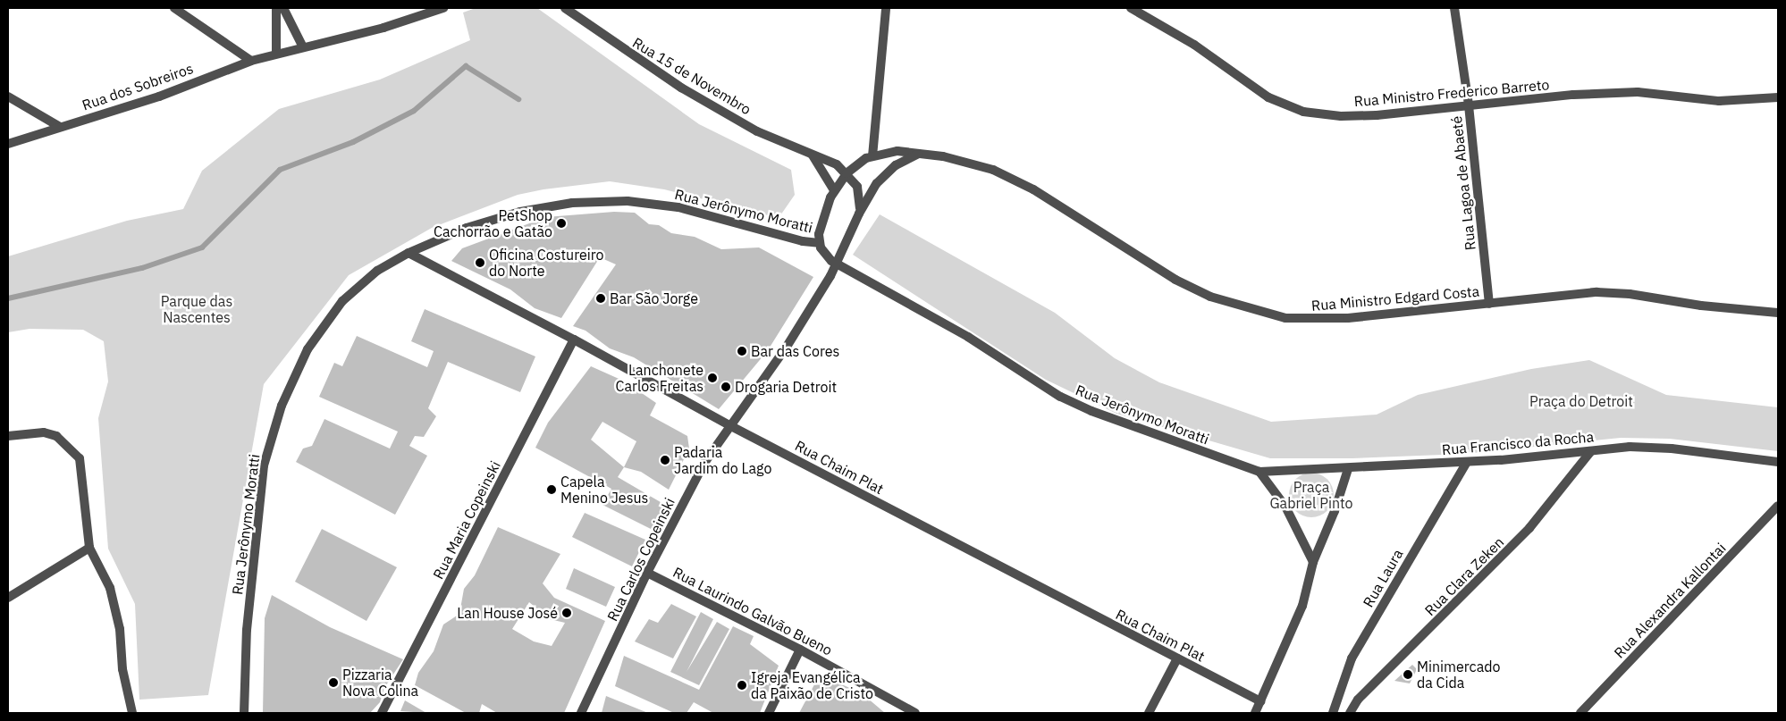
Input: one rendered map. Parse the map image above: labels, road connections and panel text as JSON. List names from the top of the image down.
{
  "streets": {
    "street": [
      "Rua 15 de Novembro",
      "Rua dos Sobreiros",
      "Rua Ministro Frederico Barreto",
      "Rua Lagoa de Abaeté",
      "Rua Jerônymo Moratti",
      "Rua Ministro Edgard Costa",
      "Rua Francisco da Rocha",
      "Rua Chaim Plat",
      "Rua Maria Copeinski",
      "Rua Carlos Copeinski",
      "Rua Clara Zeken",
      "Rua Laura",
      "Rua Alexandra Kallontai",
      "Rua Laurindo Galvão Bueno"
    ]
  },
  "crossings": [
    ["Rua Ministro Frederico Barreto", "Rua Lagoa de Abaeté"],
    ["Rua Lagoa de Abaeté", "Rua Ministro Edgard Costa"],
    ["Rua Jerônymo Moratti", "Rua Francisco da Rocha"],
    ["Rua Jerônymo Moratti", "Rua Chaim Plat"],
    ["Rua Jerônymo Moratti", "Rua Carlos Copeinski"],
    ["Rua Ministro Edgard Costa", "Rua Carlos Copeinski"],
    ["Rua Francisco da Rocha", "Rua Clara Zeken"],
    ["Rua Francisco da Rocha", "Rua Laura"],
    ["Rua Chaim Plat", "Rua Maria Copeinski"],
    ["Rua Chaim Plat", "Rua Carlos Copeinski"],
    ["Rua Carlos Copeinski", "Rua Laurindo Galvão Bueno"]
  ],
  "parks": ["Parque das Nascentes", "Praça do Detroit", "Praça Gabriel Pinto"],
  "places": [
    "PetShop Cachorrão e Gatão",
    "Oficina Costureiro do Norte",
    "Bar São Jorge",
    "Bar das Cores",
    "Lanchonete Carlos Freitas",
    "Drogaria Detroit",
    "Padaria Jardim do Lago",
    "Capela Menino Jesus",
    "Lan House José",
    "Minimercado da Cida",
    "Pizzaria Nova Colina",
    "Igreja Evangélica da Paixão de Cristo"
  ]
}
